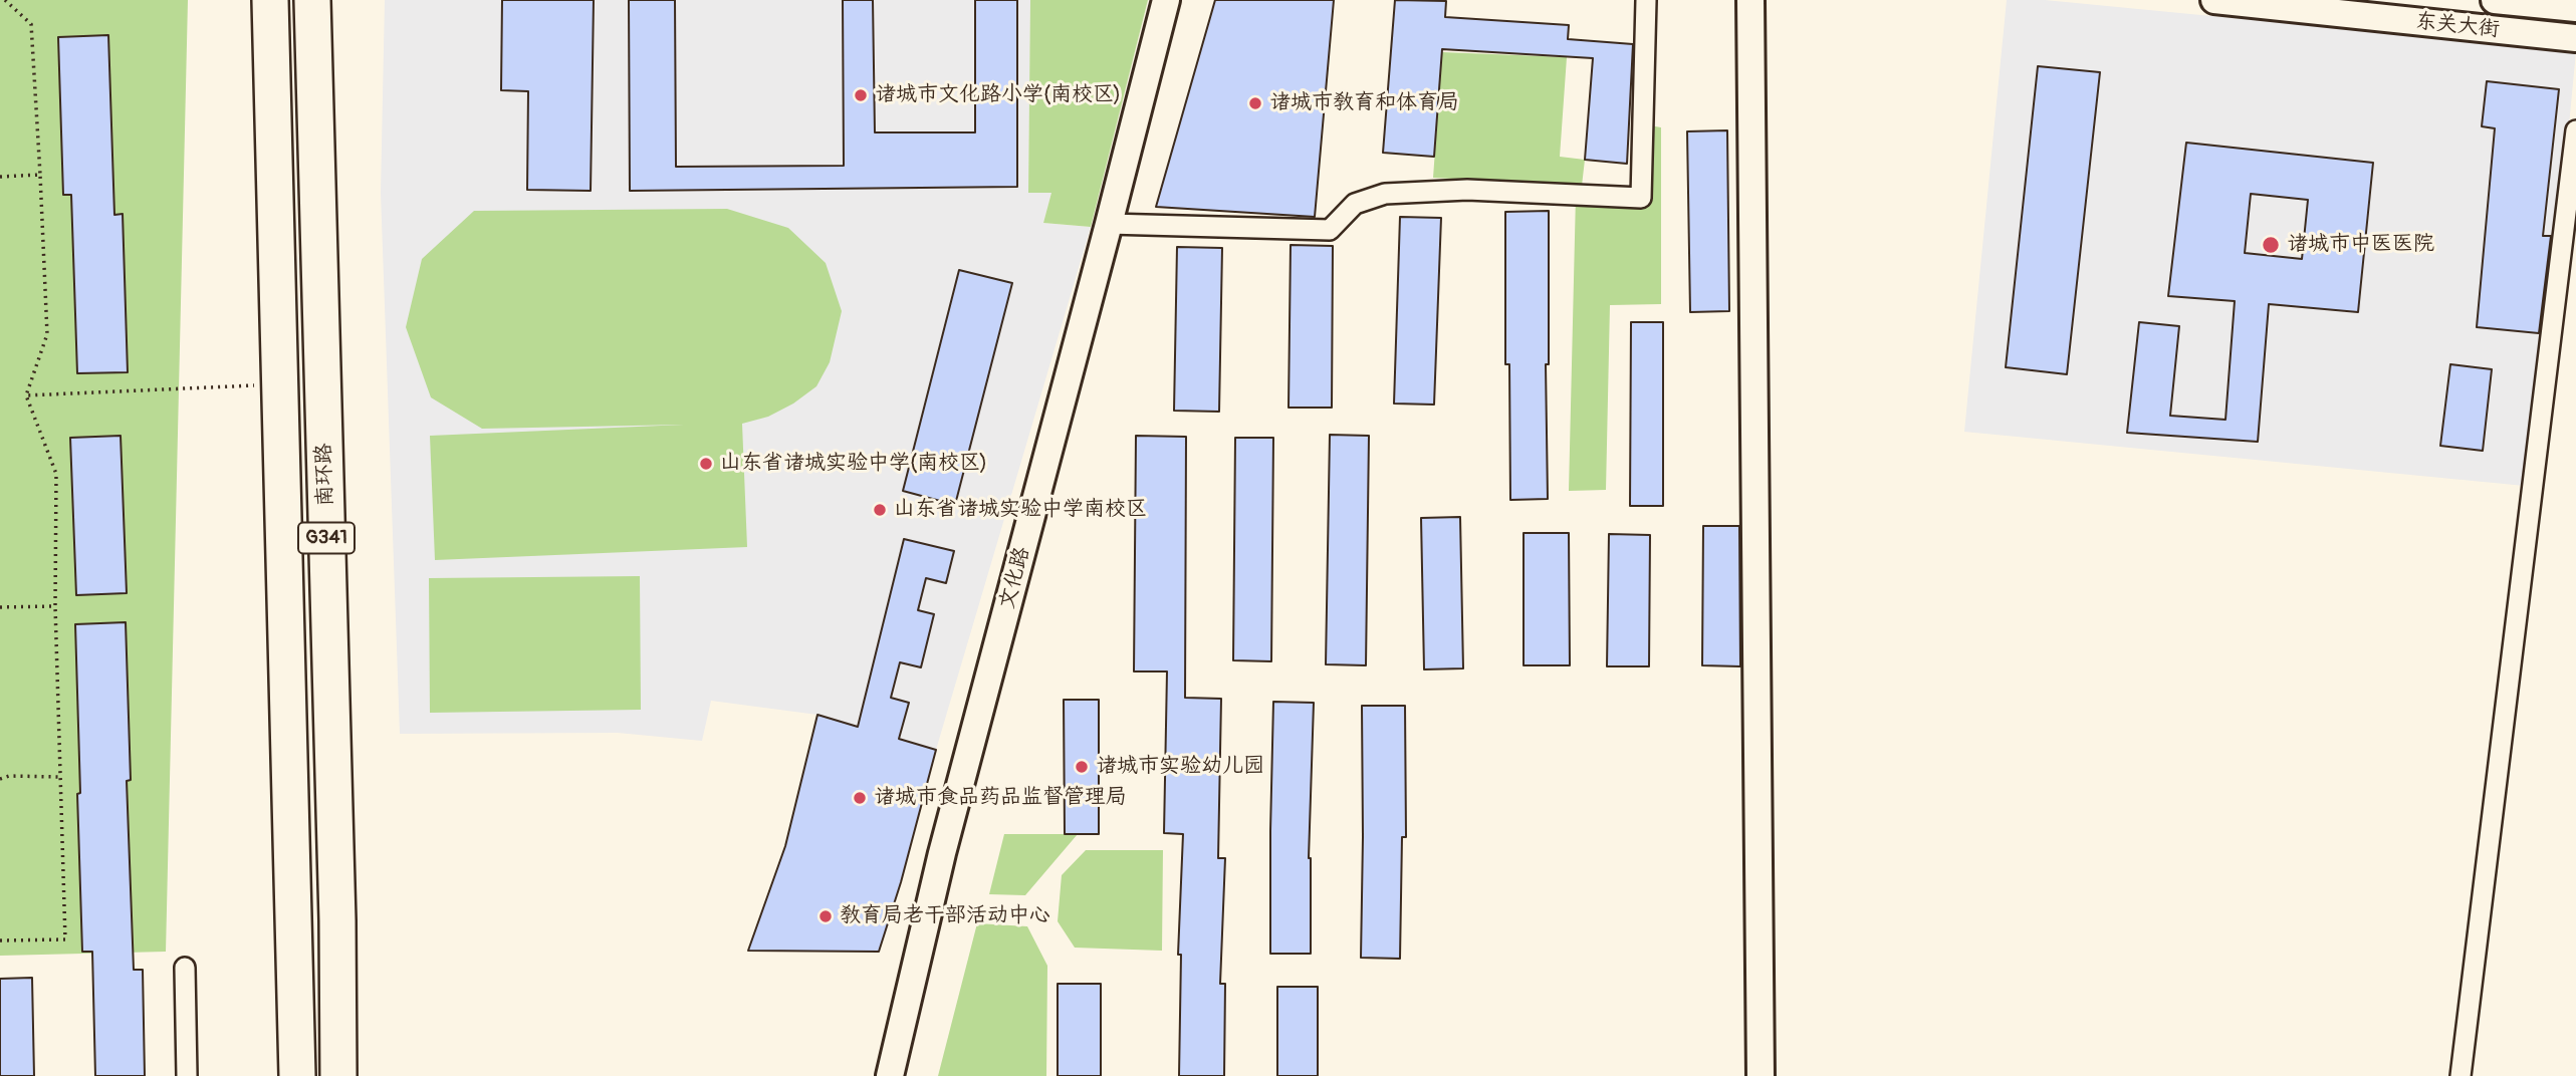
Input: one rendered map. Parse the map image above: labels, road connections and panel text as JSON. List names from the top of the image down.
{
  "streets": {
    "highway": ["南环路", "G341"],
    "street": ["东关大街", "文化路"]
  },
  "places": [
    "诸城市文化路小学(南校区)",
    "诸城市教育和体育局",
    "诸城市中医医院",
    "山东省诸城实验中学(南校区)",
    "山东省诸城实验中学南校区",
    "诸城市实验幼儿园",
    "诸城市食品药品监督管理局",
    "教育局老干部活动中心"
  ]
}
